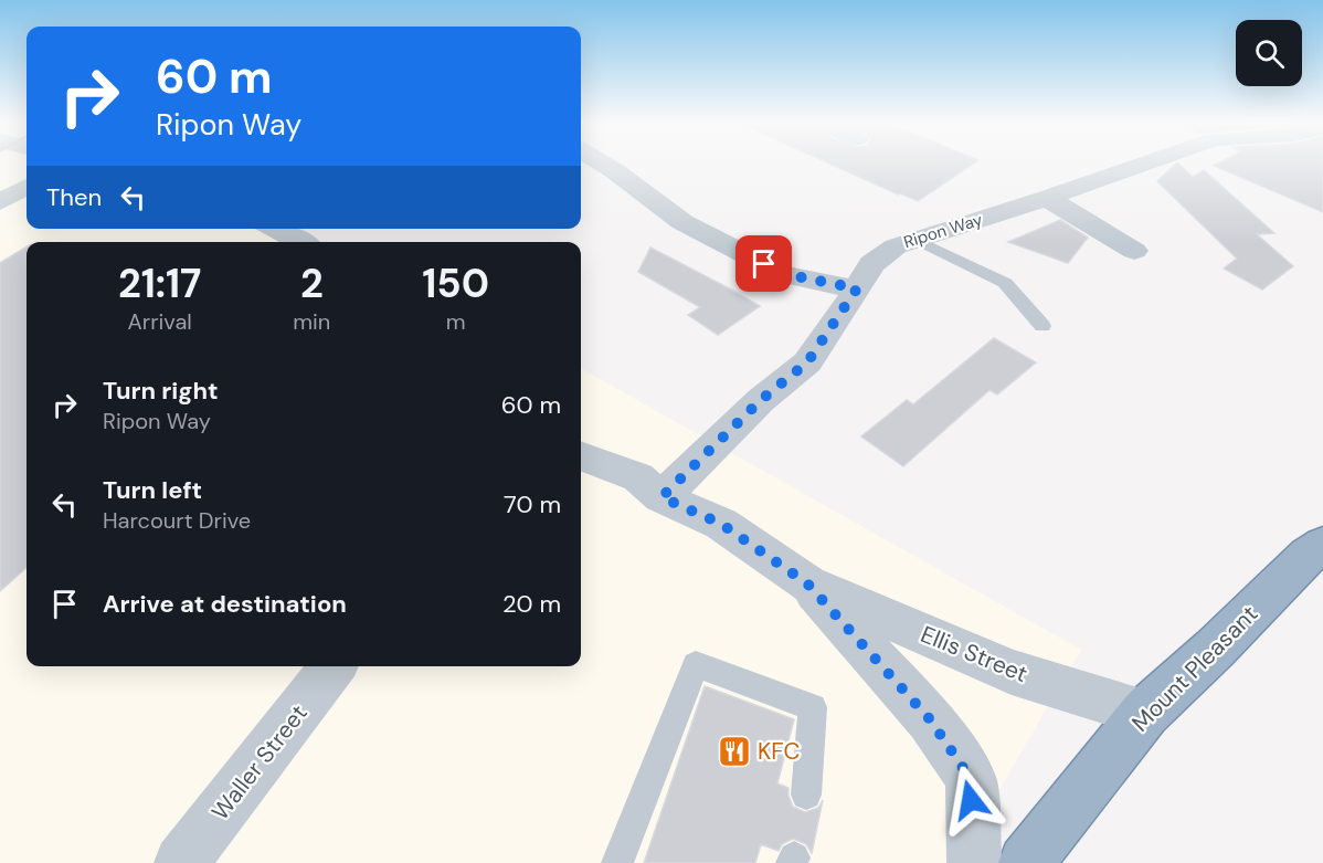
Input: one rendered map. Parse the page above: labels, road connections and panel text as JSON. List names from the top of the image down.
{
  "streets": {
    "highway": ["Mount Pleasant"],
    "street": ["Ripon Way", "Ellis Street", "Waller Street"]
  },
  "crossings": [
    ["Ripon Way", "Ellis Street"],
    ["Ellis Street", "Mount Pleasant"]
  ],
  "places": {
    "restaurant": ["KFC"]
  },
  "page": {
    "turn": ["60 m", "Ripon Way"],
    "then": "Then",
    "eta": [
      "21:17",
      "Arrival",
      "2",
      "min",
      "150",
      "m"
    ],
    "list": [
      {
        "name": "Turn right",
        "note": "Ripon Way",
        "value": "60 m"
      },
      {
        "name": "Turn left",
        "note": "Harcourt Drive",
        "value": "70 m"
      },
      {
        "name": "Arrive at destination",
        "value": "20 m"
      }
    ]
  }
}
